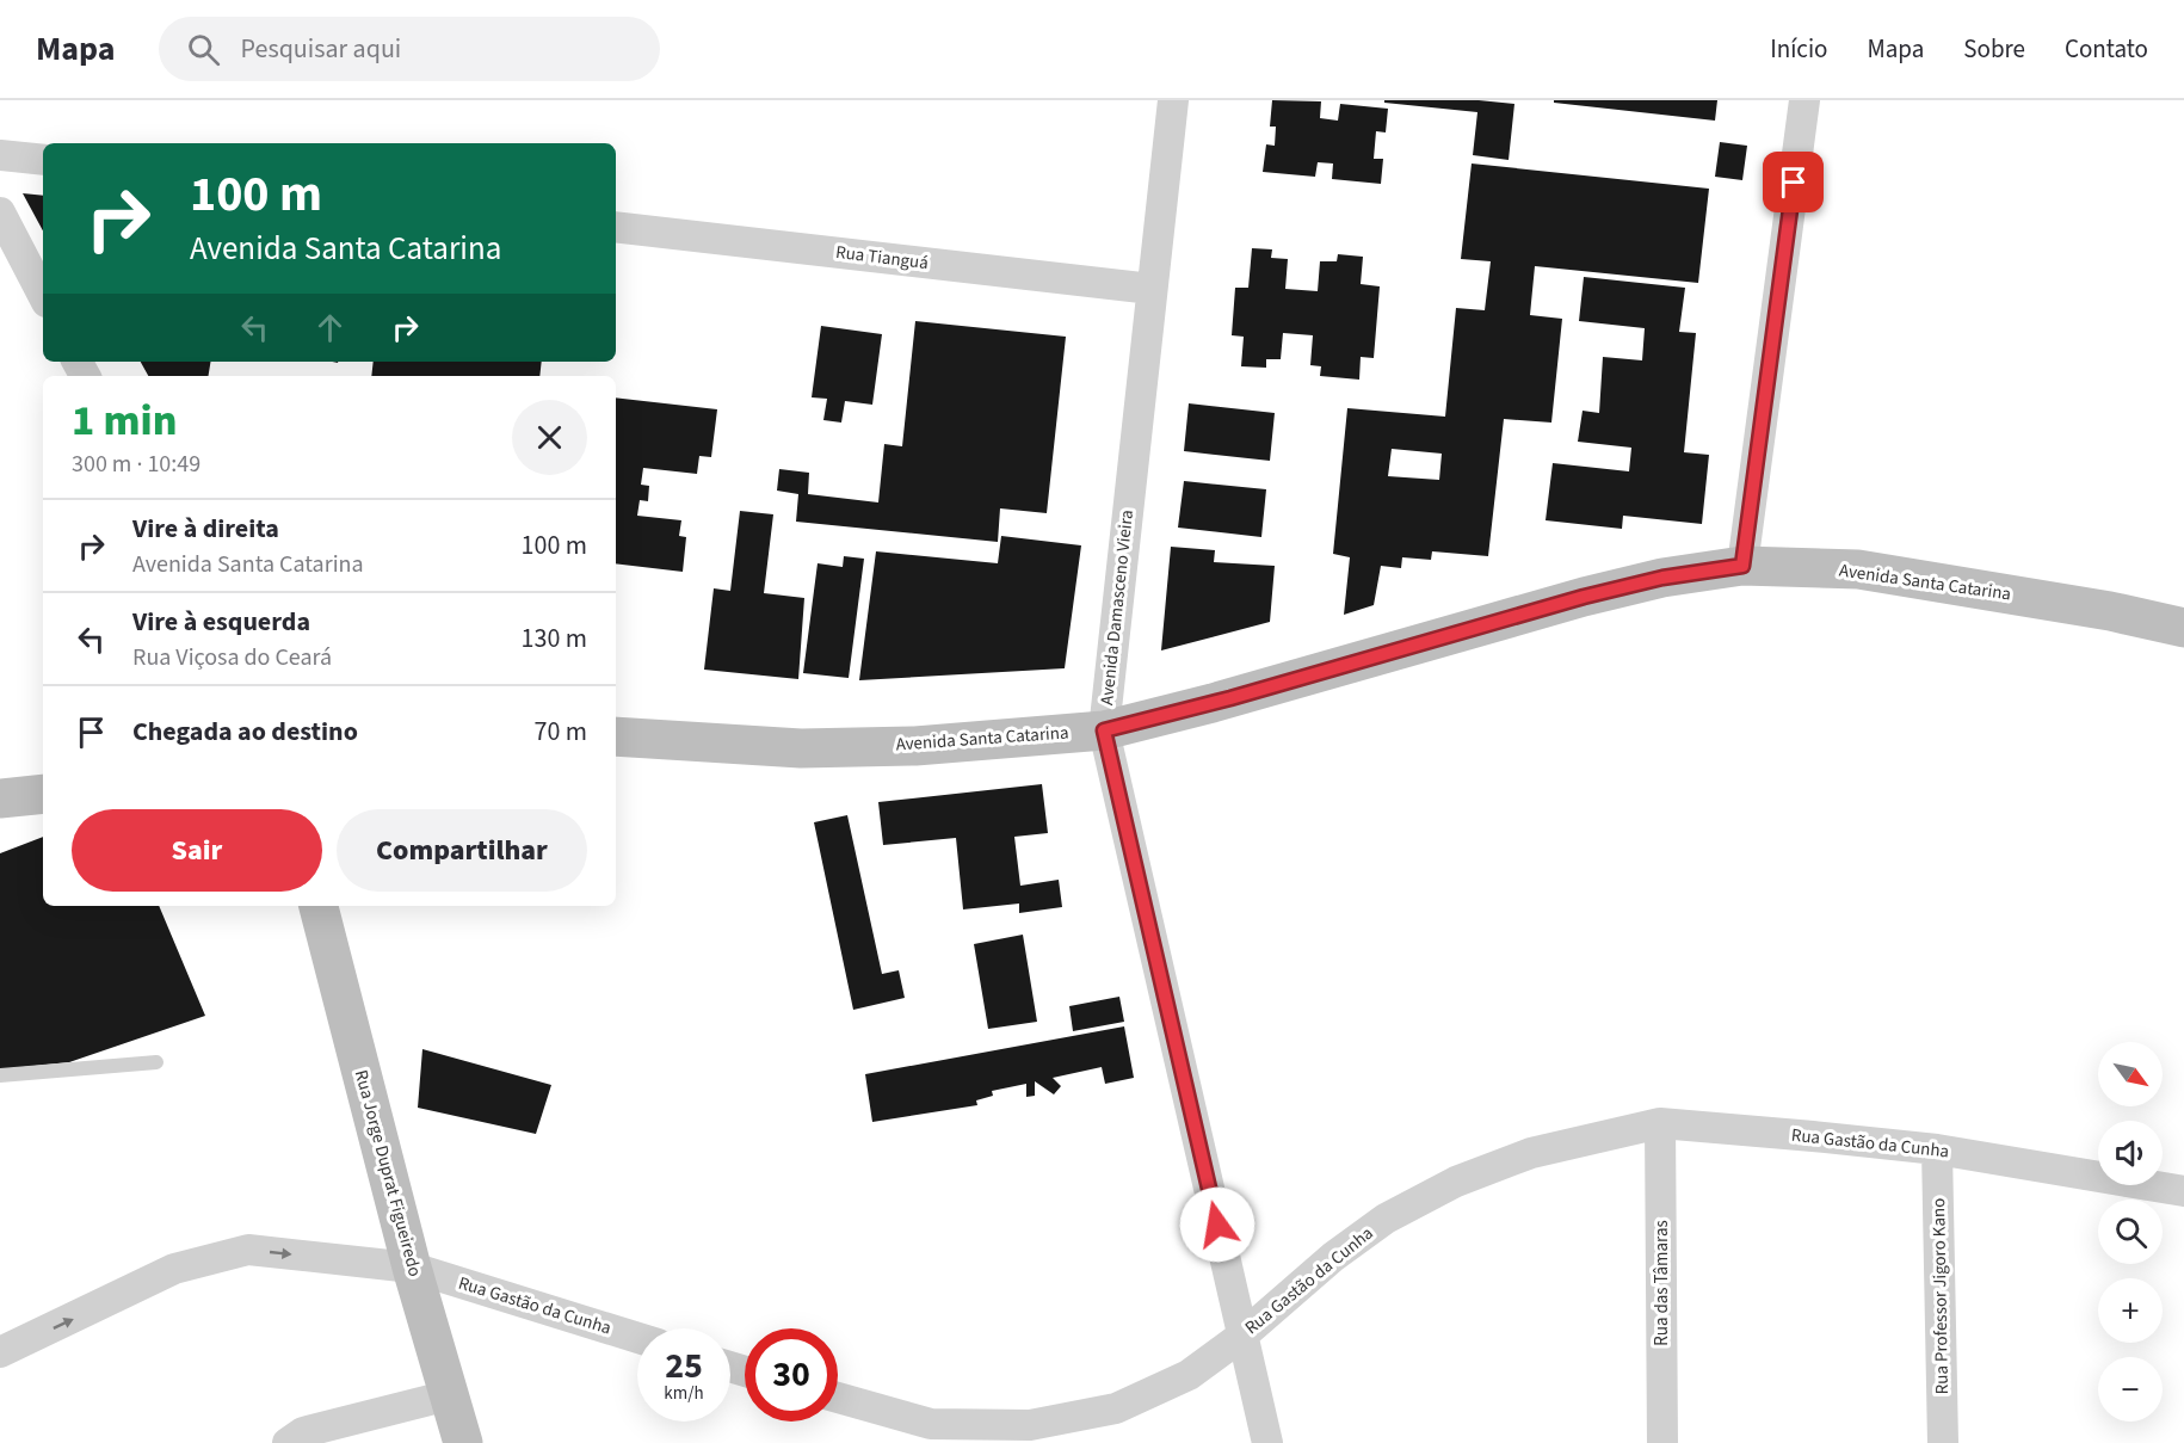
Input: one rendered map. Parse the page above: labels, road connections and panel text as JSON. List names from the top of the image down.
{
  "streets": {
    "street": [
      "Rua Tianguá",
      "Avenida Santa Catarina",
      "Avenida Damasceno Vieira",
      "Rua Gastão da Cunha",
      "Rua Jorge Duprat Figueiredo",
      "Rua das Tâmaras",
      "Rua Professor Jigoro Kano"
    ]
  },
  "crossings": [
    ["Rua Tianguá", "Avenida Damasceno Vieira"],
    ["Avenida Santa Catarina", "Avenida Damasceno Vieira"],
    ["Avenida Damasceno Vieira", "Rua Gastão da Cunha"],
    ["Rua Gastão da Cunha", "Rua Jorge Duprat Figueiredo"],
    ["Rua Gastão da Cunha", "Rua das Tâmaras"],
    ["Rua Gastão da Cunha", "Rua Professor Jigoro Kano"]
  ],
  "north": "bottom right",
  "page": {
    "header": "Mapa",
    "search": "Pesquisar aqui",
    "nav": [
      "Início",
      "Mapa",
      "Sobre",
      "Contato"
    ],
    "turn": ["100 m", "Avenida Santa Catarina"],
    "heading": ["1 min", "300 m · 10:49"],
    "list": [
      {
        "name": "Vire à direita",
        "note": "Avenida Santa Catarina",
        "value": "100 m"
      },
      {
        "name": "Vire à esquerda",
        "note": "Rua Viçosa do Ceará",
        "value": "130 m"
      },
      {
        "name": "Chegada ao destino",
        "value": "70 m"
      }
    ],
    "buttons": ["Sair", "Compartilhar"],
    "map_buttons": ["+", "−"],
    "speed": "25 km/h",
    "limit": "30"
  }
}
